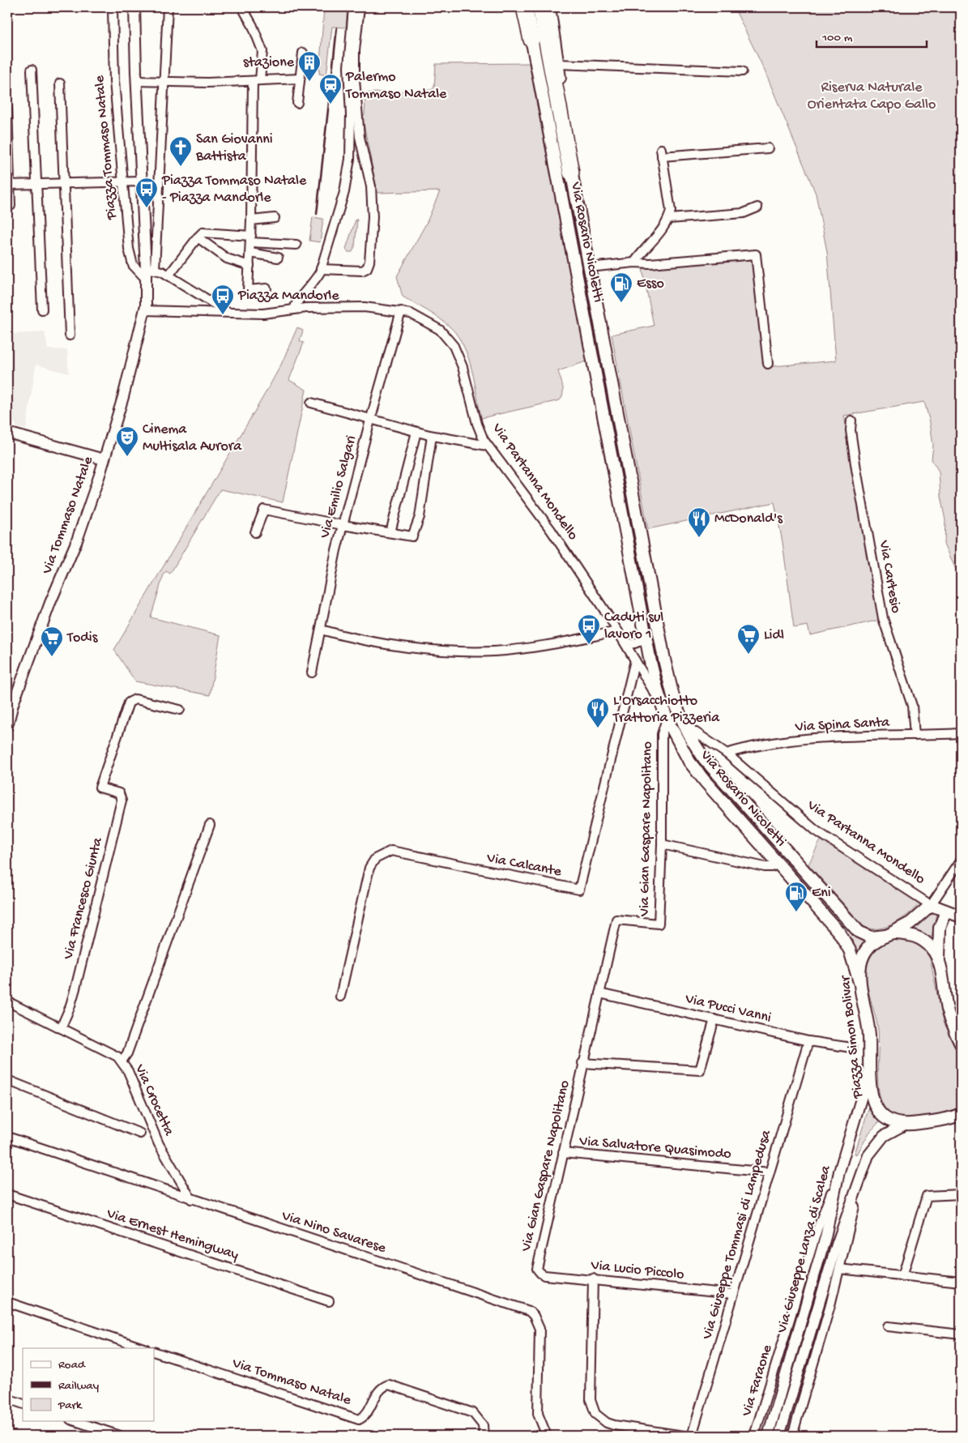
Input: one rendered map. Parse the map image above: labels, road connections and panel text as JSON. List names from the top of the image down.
{
  "streets": {
    "main road": ["Via Rosario Nicoletti", "Via Partanna Mondello", "Piazza Simon Bolivar"],
    "street": [
      "Piazza Tommaso Natale",
      "Via Emilio Salgari",
      "Via Tommaso Natale",
      "Via Cartesio",
      "Via Spina Santa",
      "Via Gian Gaspare Napolitano",
      "Via Calcante",
      "Via Francesco Giunta",
      "Via Pucci Vanni",
      "Via Crocetta",
      "Via Salvatore Quasimodo",
      "Via Nino Savarese",
      "Via Ernest Hemingway",
      "Via Giuseppe Tommasi di Lampedusa",
      "Via Giuseppe Lanza di Scalea",
      "Via Lucio Piccolo",
      "Via Faraone"
    ]
  },
  "crossings": [
    ["Via Rosario Nicoletti", "Via Partanna Mondello"],
    ["Via Rosario Nicoletti", "Via Gian Gaspare Napolitano"],
    ["Via Rosario Nicoletti", "Piazza Simon Bolivar"],
    ["Via Partanna Mondello", "Via Emilio Salgari"],
    ["Via Partanna Mondello", "Via Spina Santa"],
    ["Via Partanna Mondello", "Via Calcante"],
    ["Via Partanna Mondello", "Piazza Simon Bolivar"],
    ["Via Cartesio", "Via Spina Santa"],
    ["Via Gian Gaspare Napolitano", "Via Pucci Vanni"],
    ["Via Gian Gaspare Napolitano", "Via Salvatore Quasimodo"],
    ["Via Gian Gaspare Napolitano", "Via Lucio Piccolo"],
    ["Via Francesco Giunta", "Via Crocetta"],
    ["Via Pucci Vanni", "Via Giuseppe Tommasi di Lampedusa"],
    ["Piazza Simon Bolivar", "Via Giuseppe Lanza di Scalea"],
    ["Via Crocetta", "Via Nino Savarese"],
    ["Via Salvatore Quasimodo", "Via Giuseppe Tommasi di Lampedusa"],
    ["Via Giuseppe Tommasi di Lampedusa", "Via Lucio Piccolo"],
    ["Via Giuseppe Lanza di Scalea", "Via Faraone"]
  ],
  "parks": ["Riserva Naturale Orientata Capo Gallo"],
  "places": {
    "building": ["stazione"],
    "station": ["Palermo Tommaso Natale"],
    "church": ["San Giovanni Battista"],
    "bus stop": ["Piazza Tommaso Natale - Piazza Mandorle", "Piazza Mandorle", "Caduti sul lavoro 1"],
    "fuel station": ["Esso", "Eni"],
    "theatre": ["Cinema Multisala Aurora"],
    "restaurant": ["McDonald's", "L'Orsacchiotto Trattoria Pizzeria"],
    "supermarket": ["Lidl", "Todis"]
  },
  "legend": ["Road", "Railway", "Park"],
  "scale_bar": "100 m"
}
